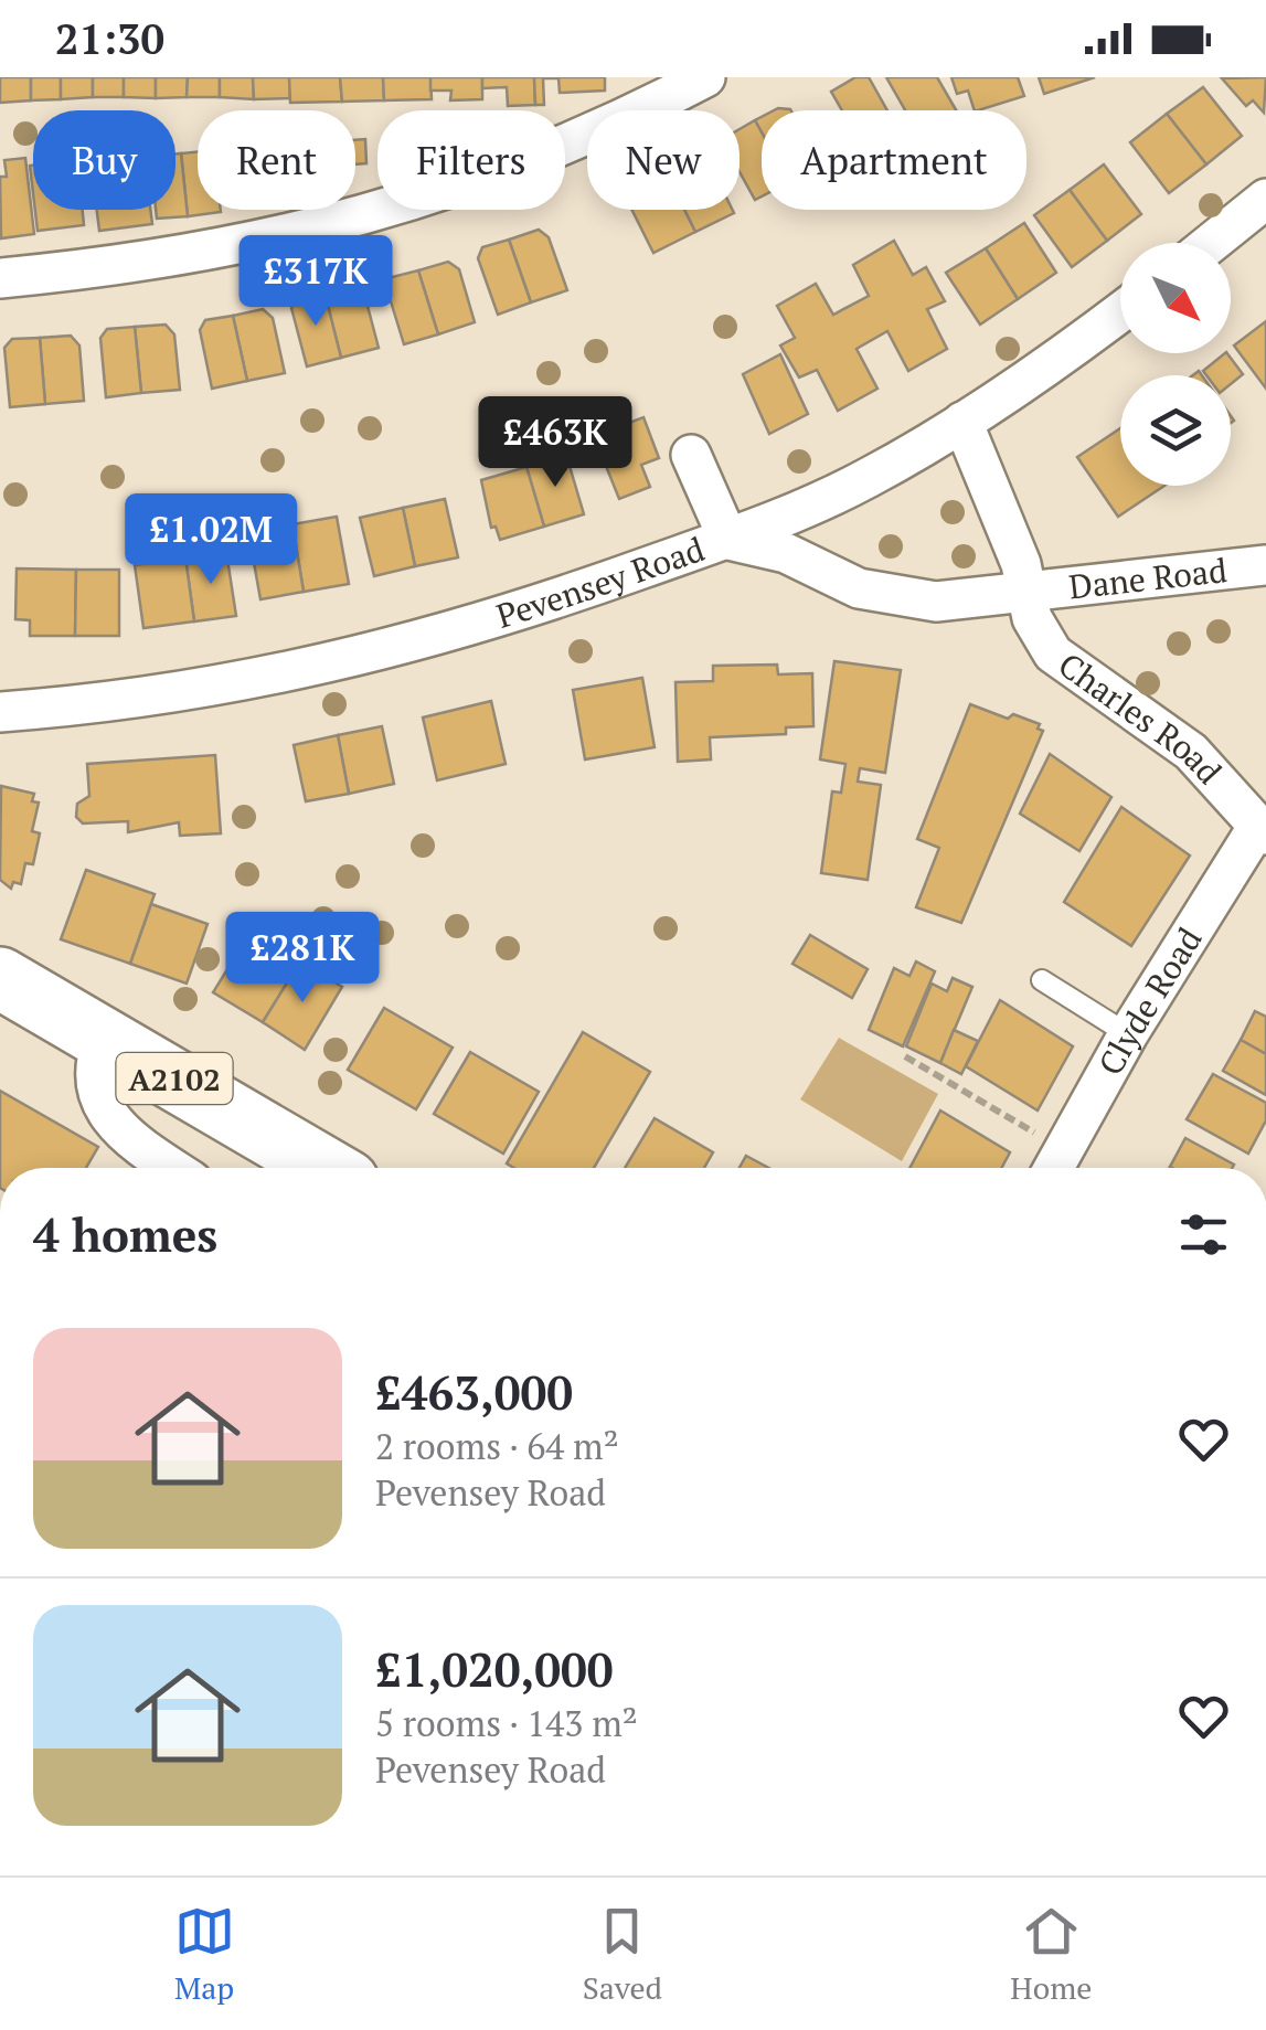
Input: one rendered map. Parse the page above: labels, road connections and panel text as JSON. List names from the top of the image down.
{
  "streets": {
    "main road": ["A2102"],
    "street": [
      "Dane Road",
      "Pevensey Road",
      "Charles Road",
      "Clyde Road"
    ]
  },
  "crossings": [
    ["Dane Road", "Charles Road"],
    ["Pevensey Road", "Charles Road"],
    ["Charles Road", "Clyde Road"]
  ],
  "north": "bottom right",
  "page": {
    "status": "21:30",
    "chip": [
      "Buy",
      "Rent",
      "Filters",
      "New",
      "Apartment"
    ],
    "price": [
      "£317K",
      "£463K",
      "£1.02M",
      "£281K"
    ],
    "heading": "4 homes",
    "list": [
      {
        "name": "£463,000",
        "note": "2 rooms · 64 m² · Pevensey Road"
      },
      {
        "name": "£1,020,000",
        "note": "5 rooms · 143 m² · Pevensey Road"
      }
    ],
    "tabs": ["Map", "Saved", "Home"]
  }
}
